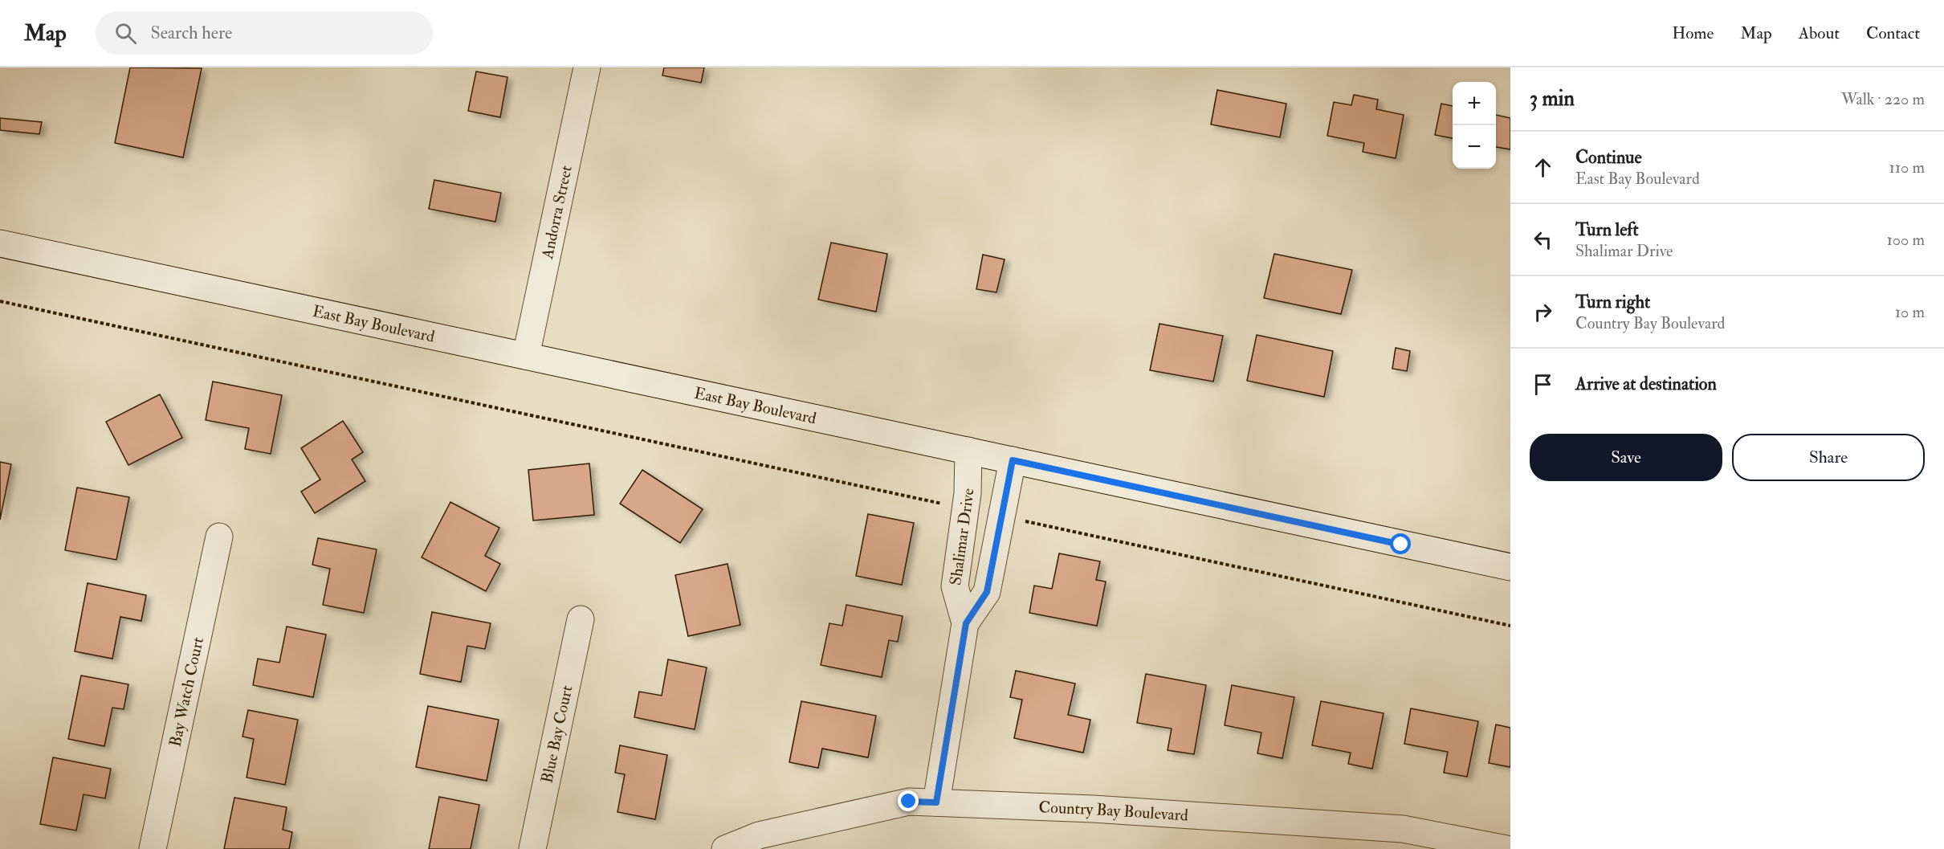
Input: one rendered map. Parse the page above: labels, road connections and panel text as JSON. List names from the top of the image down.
{
  "streets": {
    "street": [
      "Andorra Street",
      "East Bay Boulevard",
      "Shalimar Drive",
      "Bay Watch Court",
      "Blue Bay Court",
      "Country Bay Boulevard"
    ]
  },
  "crossings": [
    ["Andorra Street", "East Bay Boulevard"],
    ["East Bay Boulevard", "Shalimar Drive"],
    ["Shalimar Drive", "Country Bay Boulevard"]
  ],
  "page": {
    "header": "Map",
    "search": "Search here",
    "nav": [
      "Home",
      "Map",
      "About",
      "Contact"
    ],
    "heading": ["3 min", "Walk · 220 m"],
    "map_buttons": ["+", "−"],
    "list": [
      ["Continue", "East Bay Boulevard", "110 m"],
      ["Turn left", "Shalimar Drive", "100 m"],
      ["Turn right", "Country Bay Boulevard", "10 m"],
      "Arrive at destination"
    ],
    "buttons": ["Save", "Share"]
  }
}
